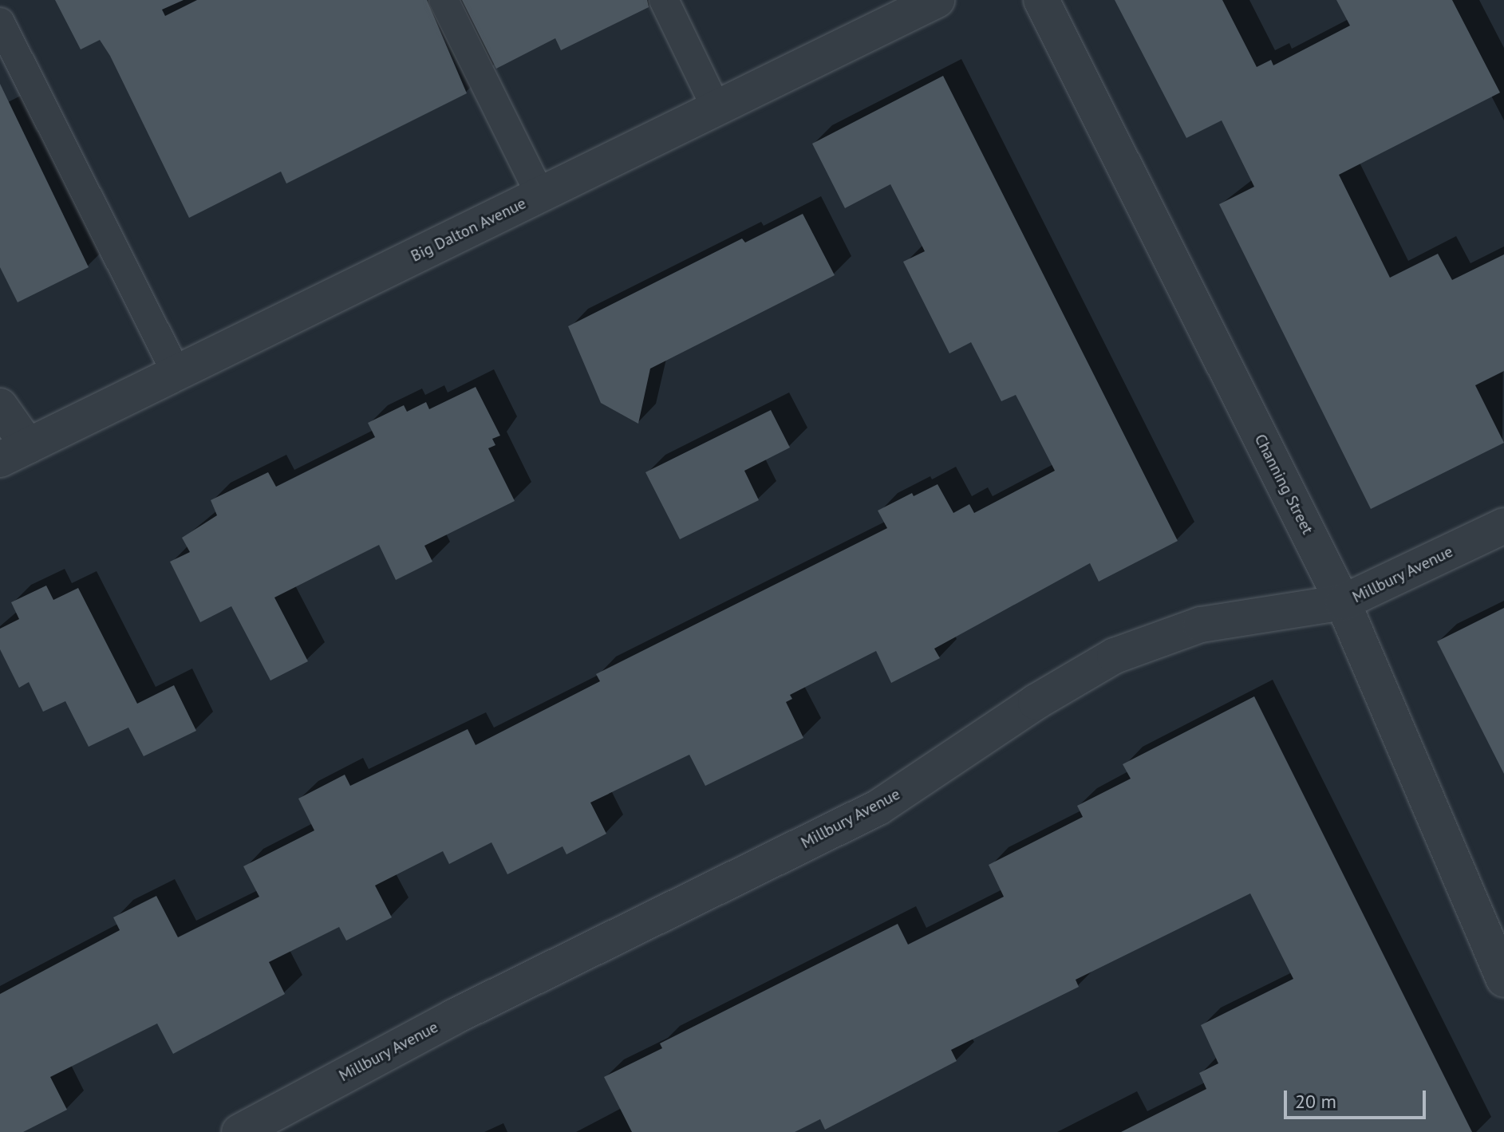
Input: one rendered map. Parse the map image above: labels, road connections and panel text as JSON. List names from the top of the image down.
{
  "streets": {
    "street": ["Big Dalton Avenue", "Channing Street", "Millbury Avenue"]
  },
  "crossings": [
    ["Channing Street", "Millbury Avenue"]
  ],
  "scale_bar": "20 m"
}
